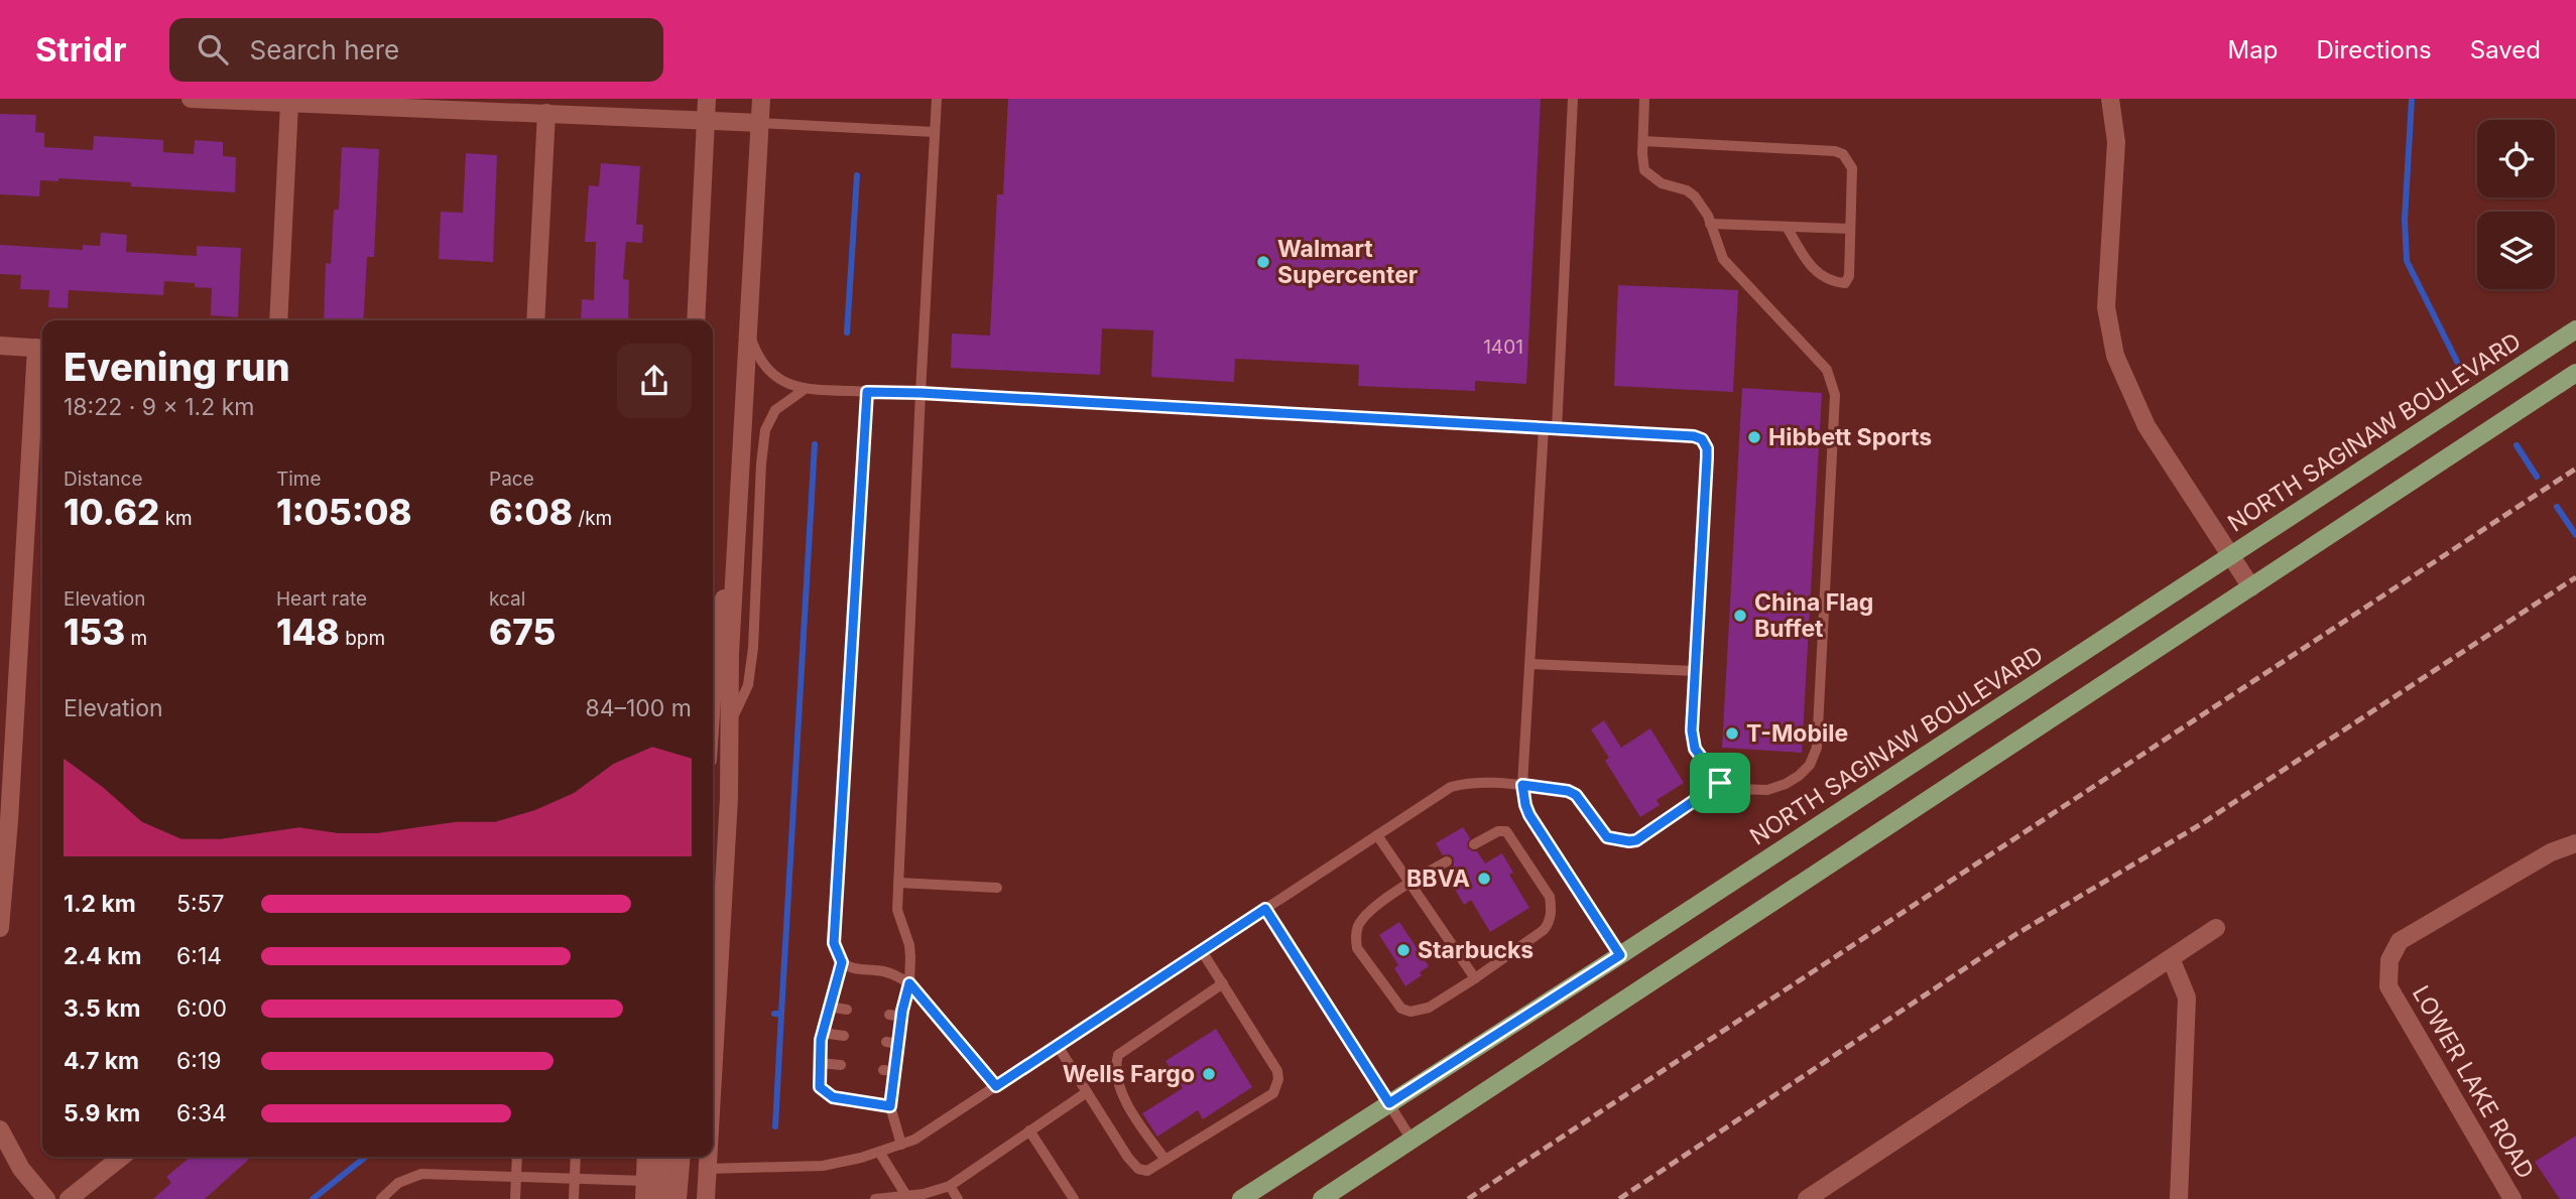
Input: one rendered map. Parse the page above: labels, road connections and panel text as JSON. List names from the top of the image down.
{
  "streets": {
    "main road": ["NORTH SAGINAW BOULEVARD"],
    "street": ["LOWER LAKE ROAD"]
  },
  "places": [
    "Walmart Supercenter",
    "Hibbett Sports",
    "China Flag Buffet",
    "T-Mobile",
    "BBVA",
    "Starbucks",
    "Wells Fargo"
  ],
  "house_numbers": ["1401"],
  "page": {
    "header": "Stridr",
    "search": "Search here",
    "nav": ["Map", "Directions", "Saved"],
    "heading": ["Evening run", "18:22 · 9 × 1.2 km"],
    "stats": [
      ["Distance", "10.62 km"],
      ["Time", "1:05:08"],
      ["Pace", "6:08 /km"],
      ["Elevation", "153 m"],
      ["Heart rate", "148 bpm"],
      ["kcal", "675"]
    ],
    "chart": ["Elevation", "84–100 m"],
    "list": [
      {
        "name": "1.2 km",
        "note": "5:57"
      },
      {
        "name": "2.4 km",
        "note": "6:14"
      },
      {
        "name": "3.5 km",
        "note": "6:00"
      },
      {
        "name": "4.7 km",
        "note": "6:19"
      },
      {
        "name": "5.9 km",
        "note": "6:34"
      }
    ]
  }
}
